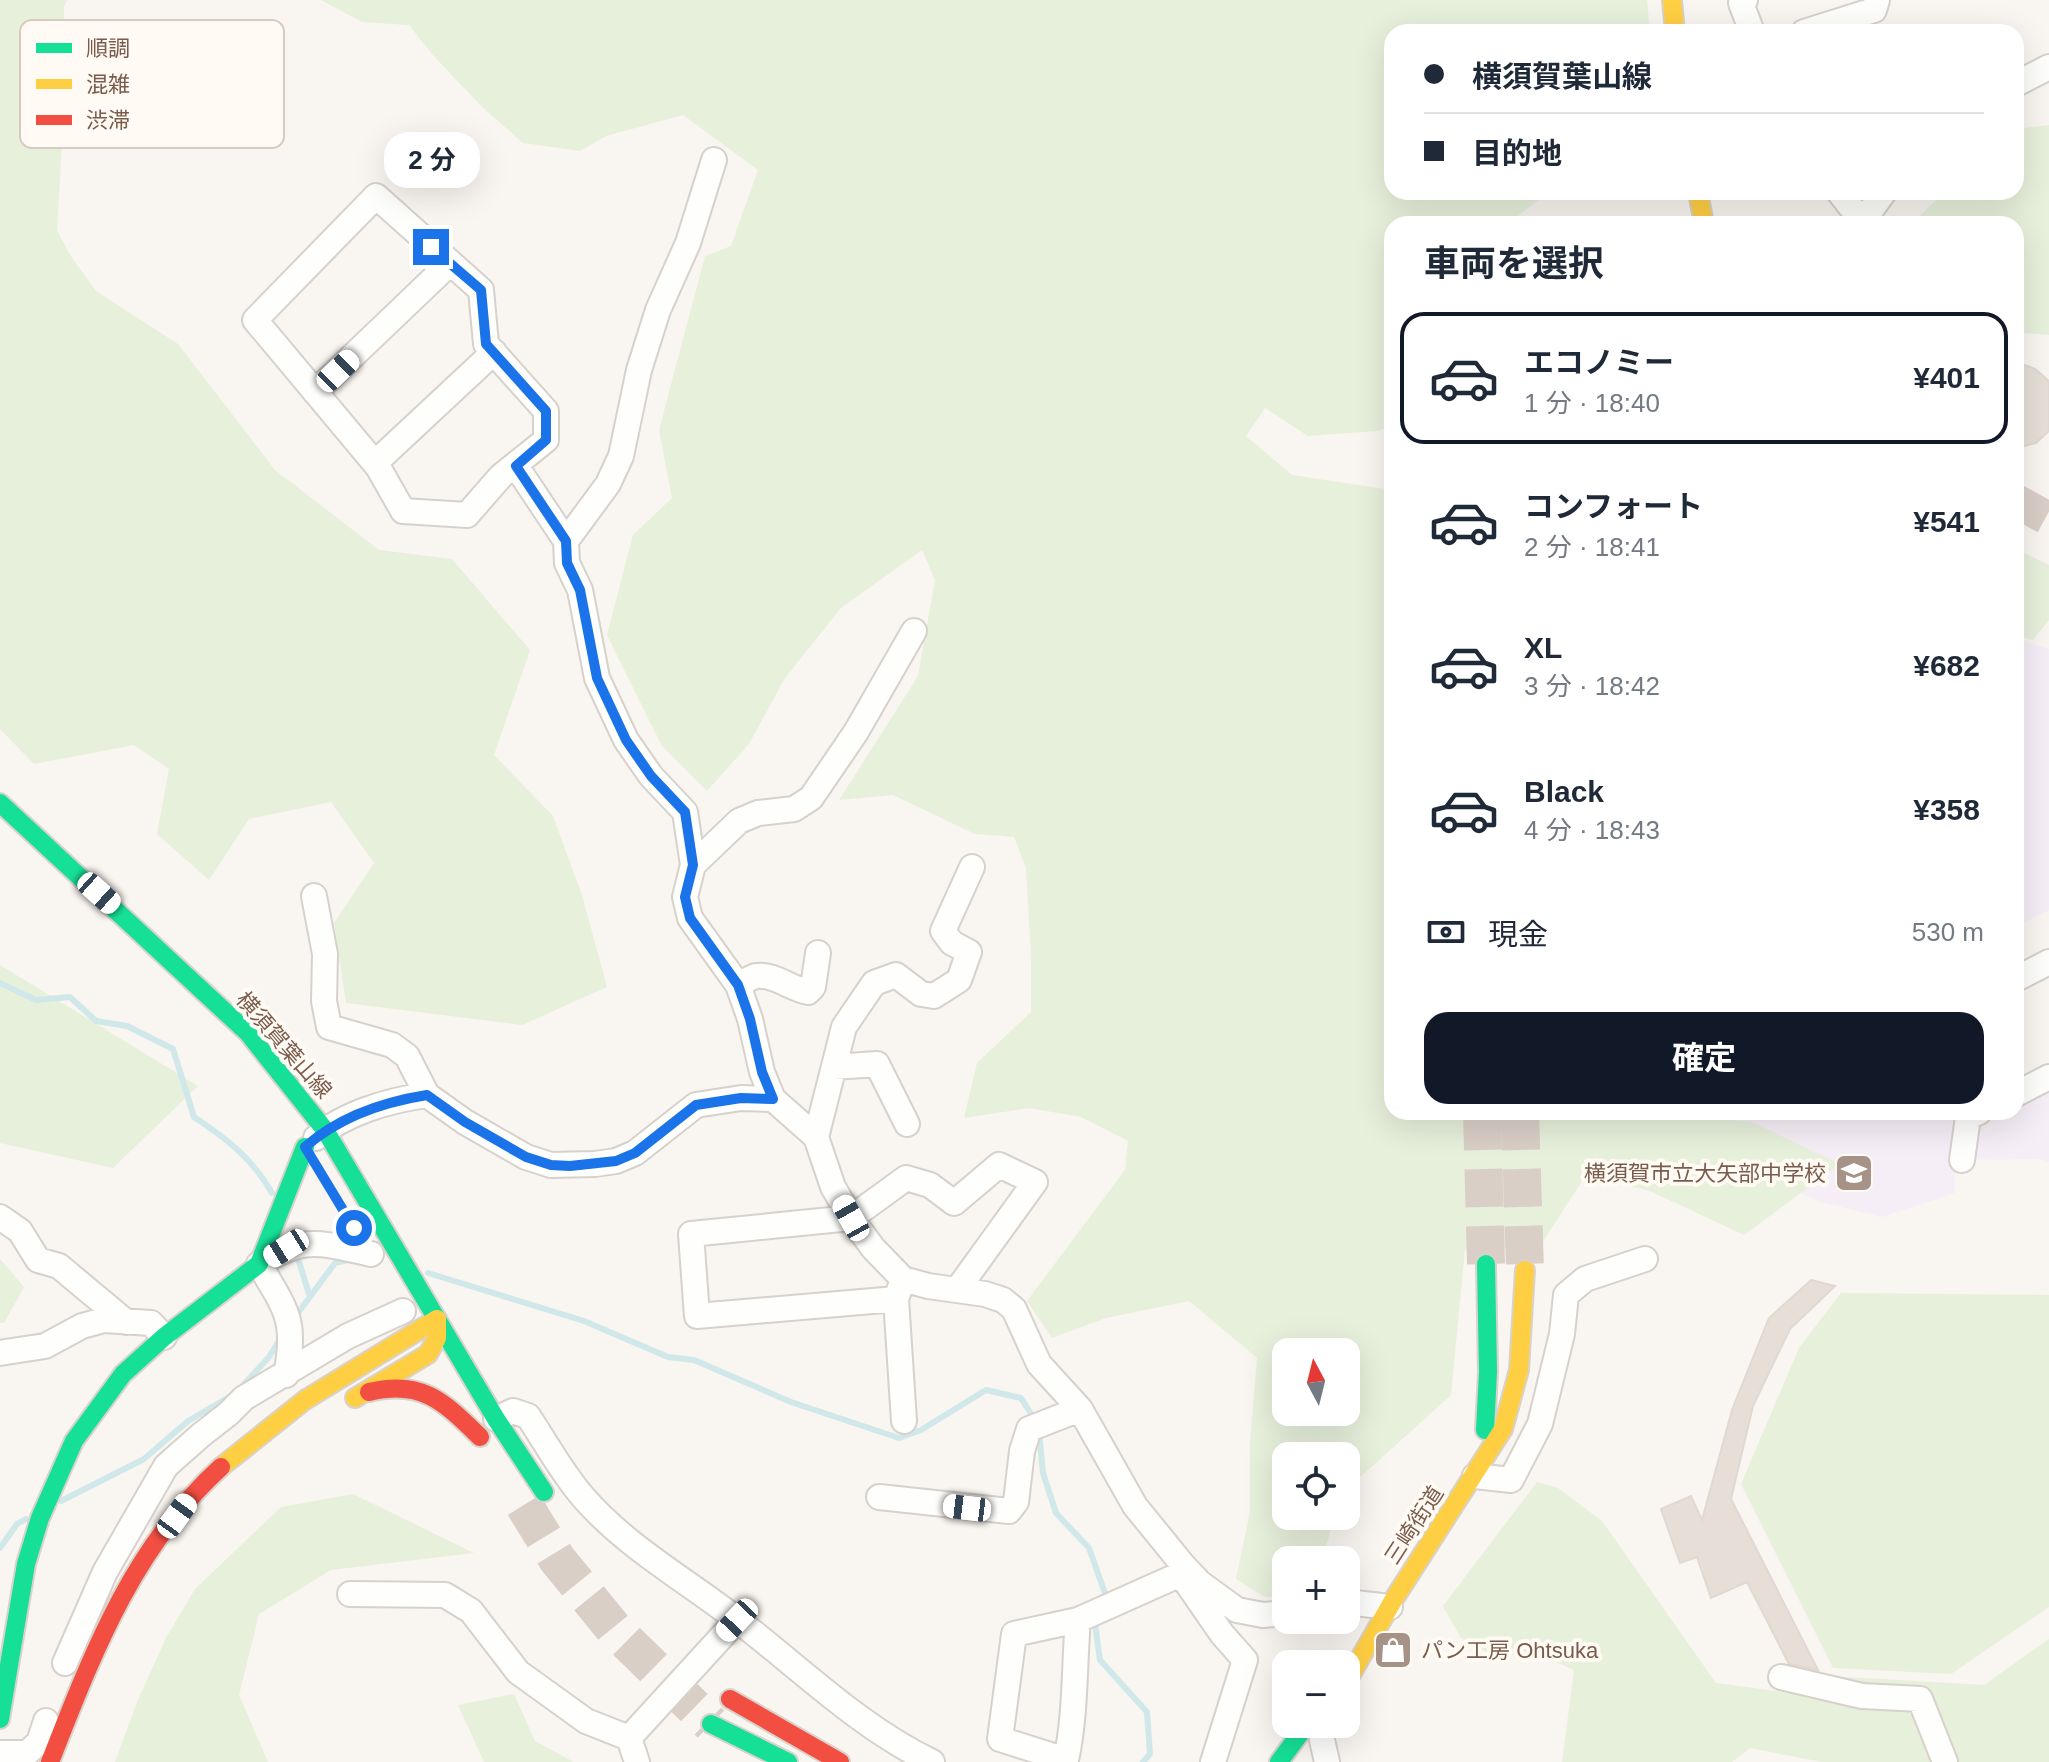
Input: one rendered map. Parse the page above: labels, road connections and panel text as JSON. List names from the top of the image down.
{
  "streets": {
    "main road": ["横須賀葉山線", "三崎街道"]
  },
  "places": {
    "school or university": ["横須賀市立大矢部中学校"],
    "shop": ["パン工房 Ohtsuka"]
  },
  "legend": ["順調", "混雑", "渋滞"],
  "north": "top",
  "page": {
    "banner": ["横須賀葉山線", "目的地"],
    "bubble": "2 分",
    "heading": "車両を選択",
    "list": [
      {
        "name": "エコノミー",
        "note": "1 分 · 18:40",
        "value": "¥401"
      },
      {
        "name": "コンフォート",
        "note": "2 分 · 18:41",
        "value": "¥541"
      },
      {
        "name": "XL",
        "note": "3 分 · 18:42",
        "value": "¥682"
      },
      {
        "name": "Black",
        "note": "4 分 · 18:43",
        "value": "¥358"
      }
    ],
    "pay": ["現金", "530 m"],
    "buttons": "確定",
    "map_buttons": ["+", "−"]
  }
}
